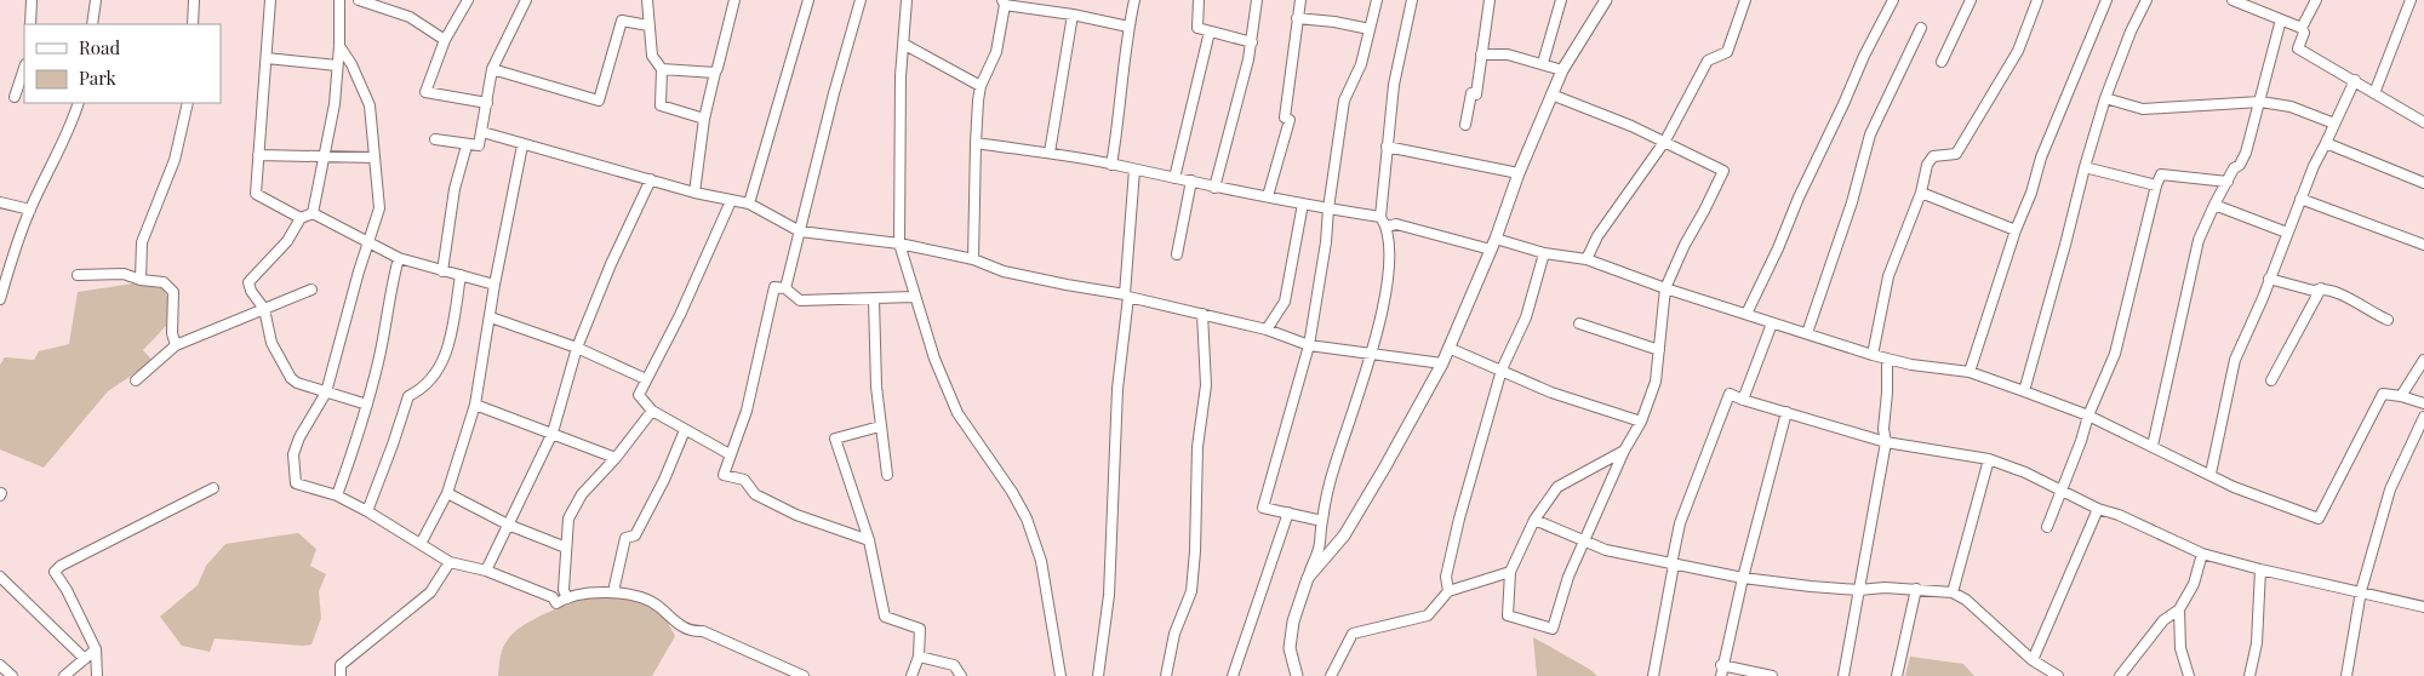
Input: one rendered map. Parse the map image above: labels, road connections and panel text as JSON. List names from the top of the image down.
{
  "legend": ["Road", "Park"]
}
